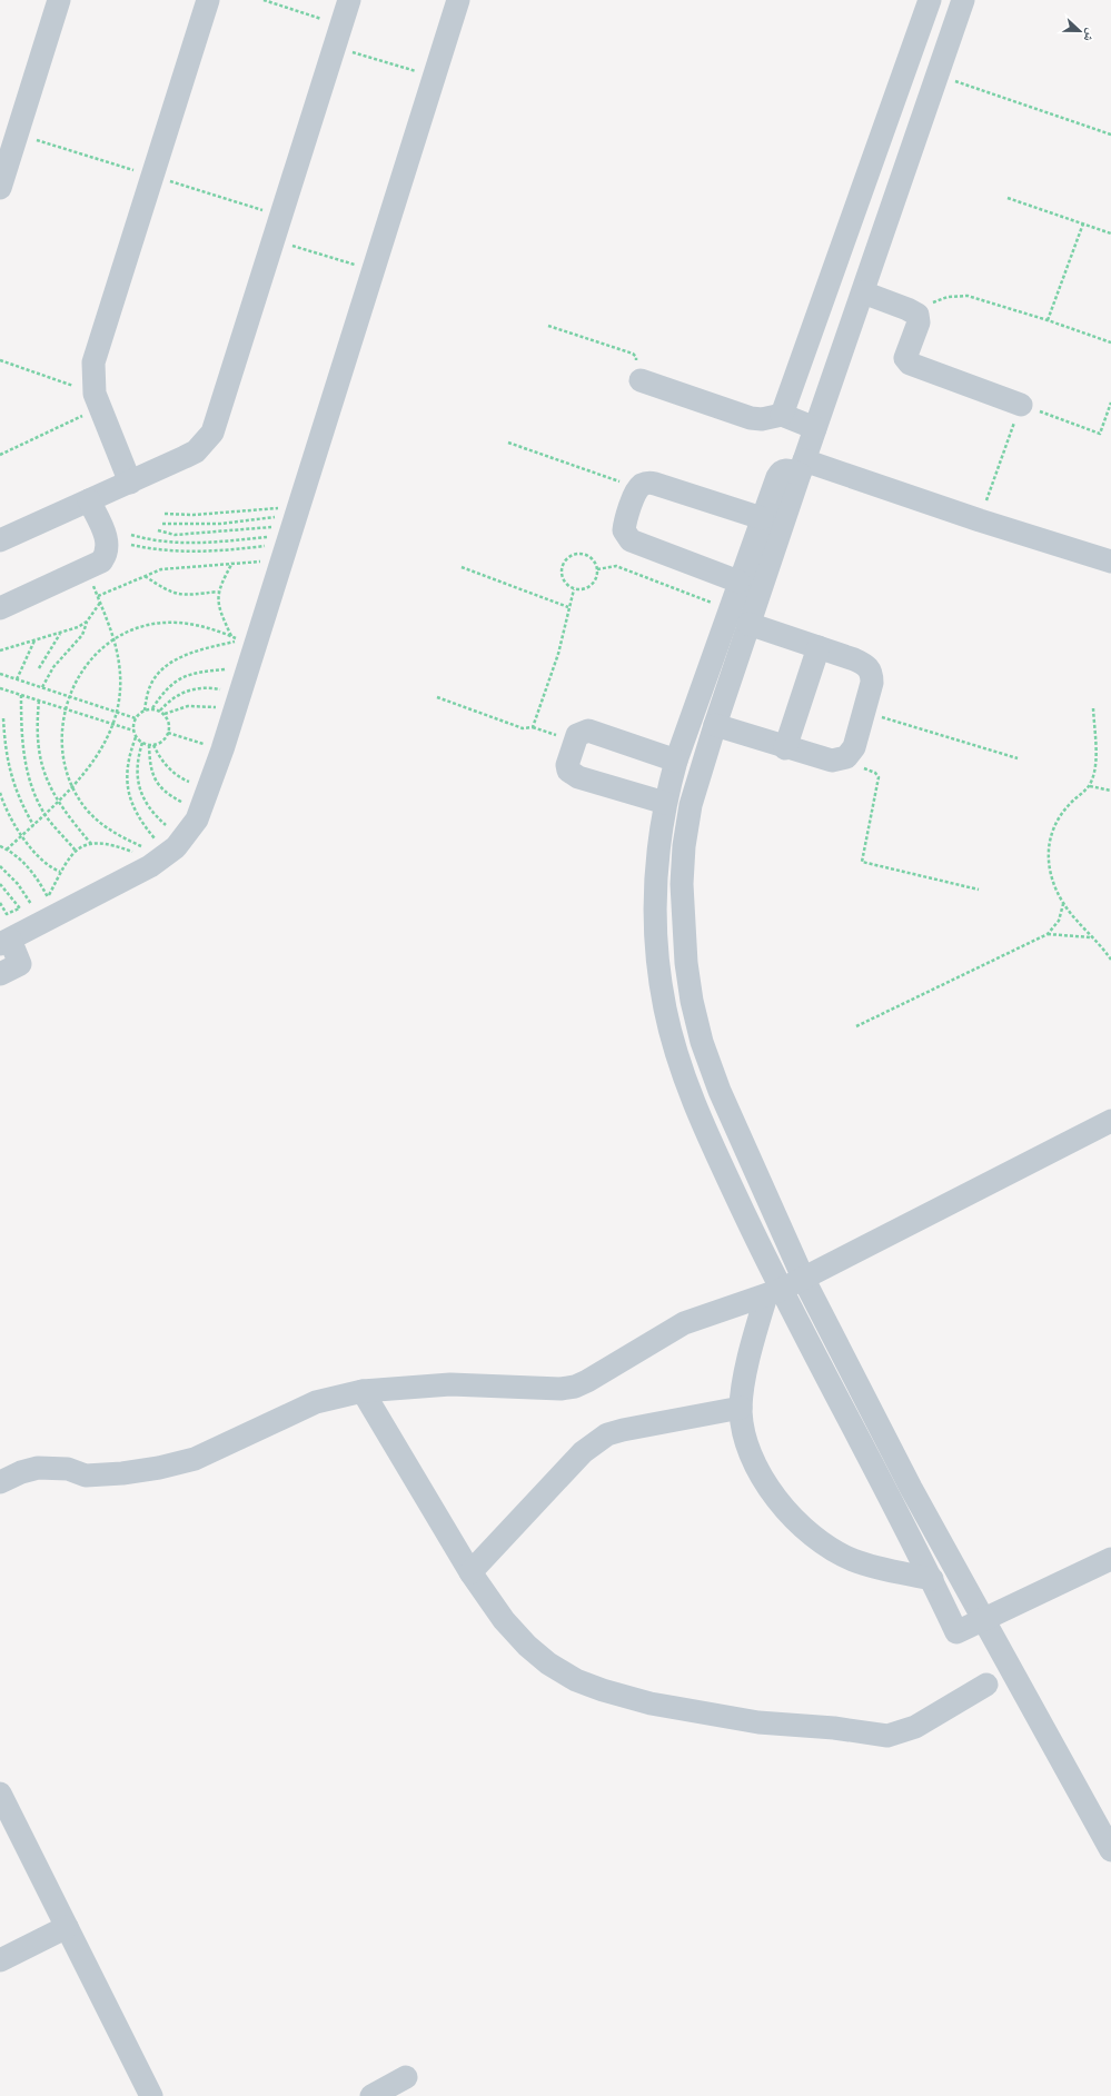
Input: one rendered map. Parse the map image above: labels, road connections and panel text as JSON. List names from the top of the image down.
{
  "north": "right"
}
